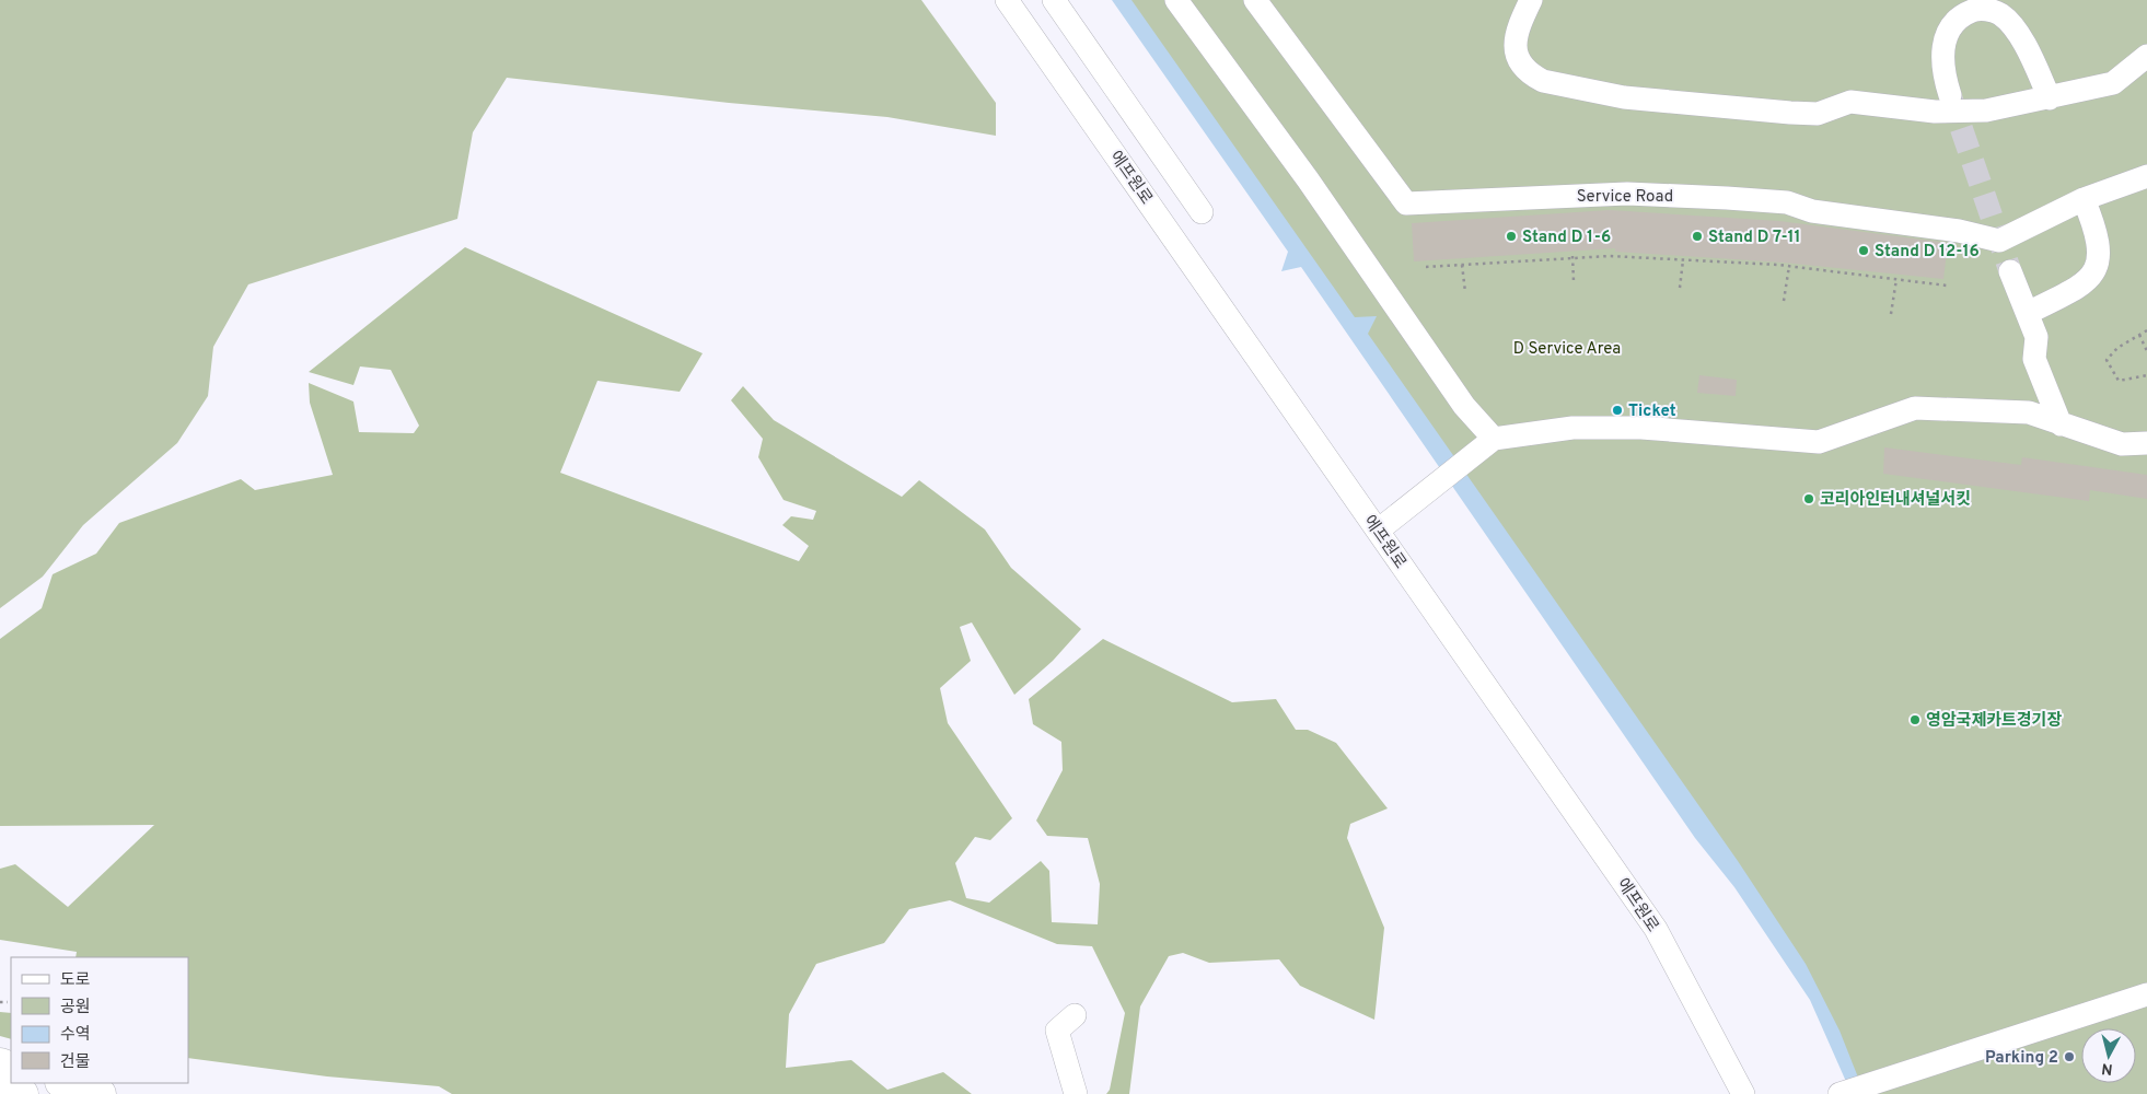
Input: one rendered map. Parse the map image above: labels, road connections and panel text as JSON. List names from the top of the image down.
{
  "streets": {
    "street": ["에프원로", "Service Road"]
  },
  "parks": ["D Service Area"],
  "places": [
    "Stand D 1-6",
    "Stand D 7-11",
    "Stand D 12-16",
    "Ticket",
    "코리아인터내셔널서킷",
    "영암국제카트경기장",
    "Parking 2"
  ],
  "legend": [
    "도로",
    "공원",
    "수역",
    "건물"
  ],
  "north": "bottom"
}
